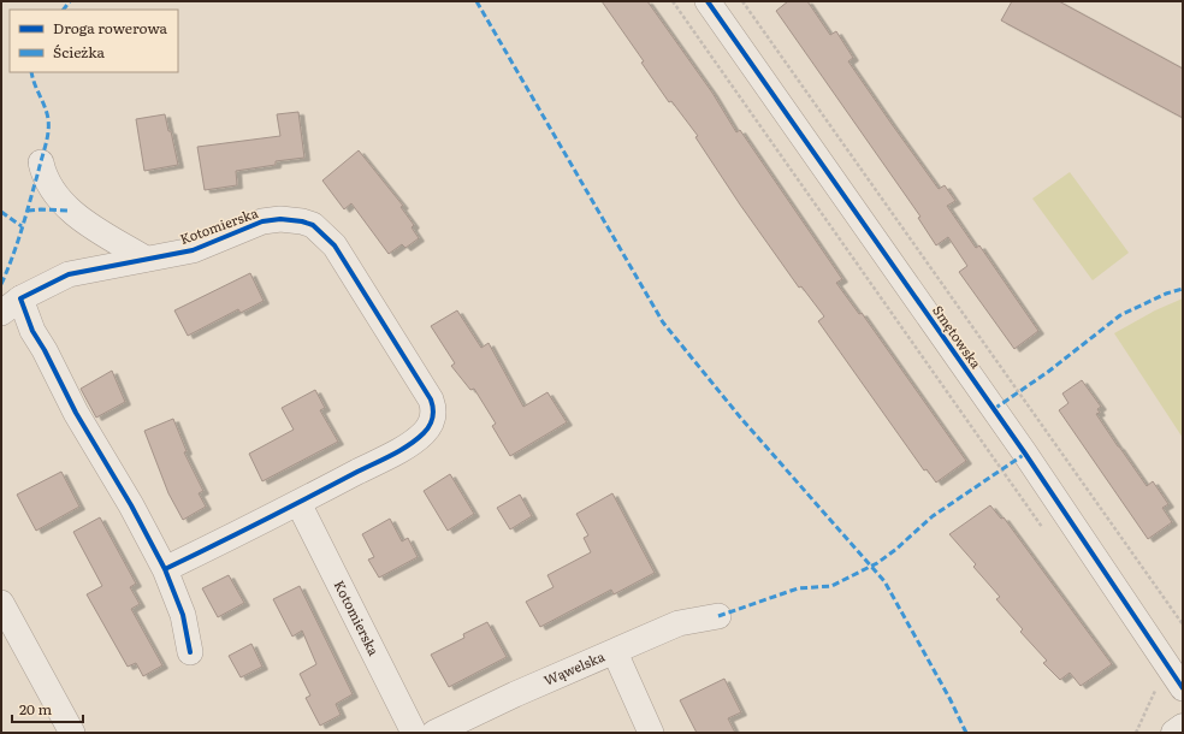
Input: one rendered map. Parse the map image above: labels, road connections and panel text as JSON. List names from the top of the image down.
{
  "streets": {
    "street": ["Kotomierska", "Smętowska", "Wąwelska"]
  },
  "legend": ["Droga rowerowa", "Ścieżka"],
  "scale_bar": "20 m"
}
